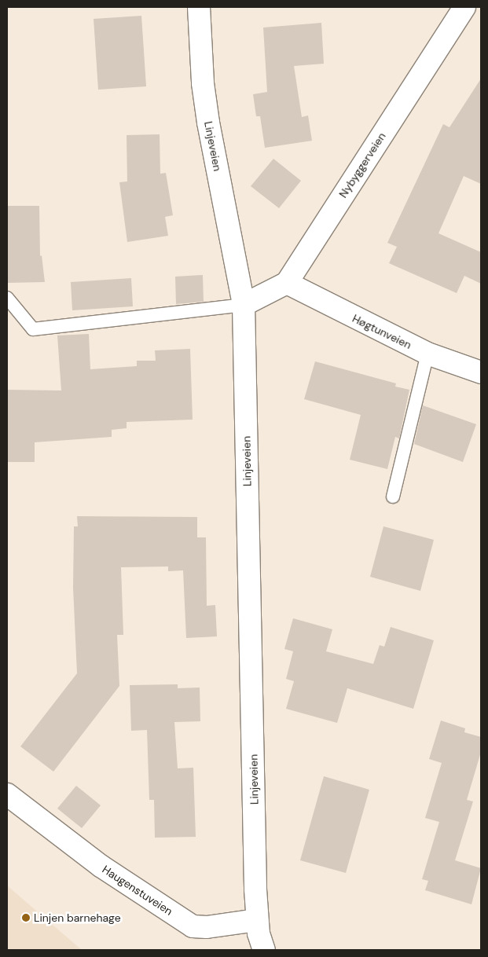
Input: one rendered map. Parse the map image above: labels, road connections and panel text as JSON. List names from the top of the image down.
{
  "streets": {
    "street": [
      "Linjeveien",
      "Nybyggerveien",
      "Høgtunveien",
      "Haugenstuveien"
    ]
  },
  "crossings": [
    ["Linjeveien", "Haugenstuveien"],
    ["Nybyggerveien", "Høgtunveien"]
  ],
  "places": ["Linjen barnehage"]
}
